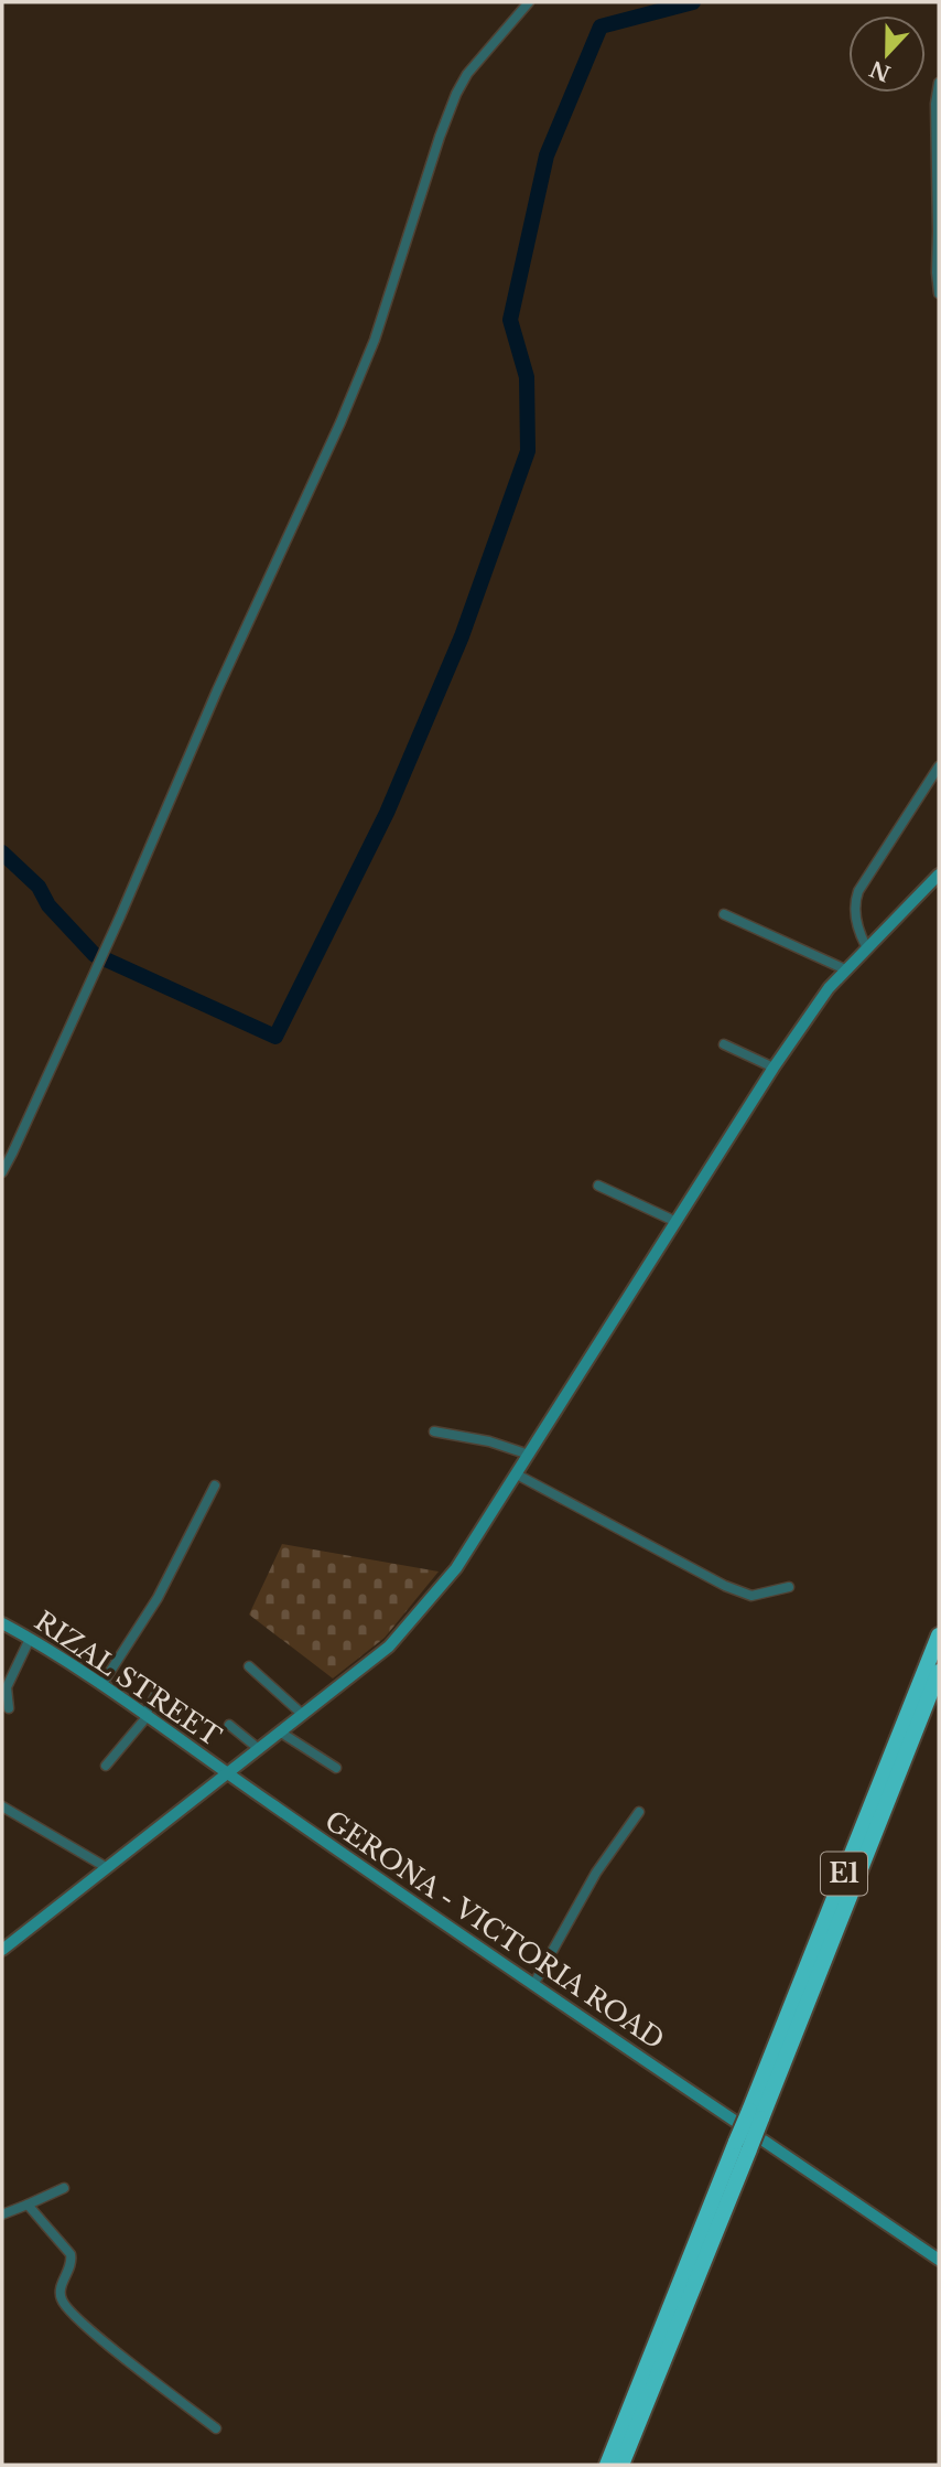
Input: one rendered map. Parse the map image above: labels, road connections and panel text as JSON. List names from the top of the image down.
{
  "streets": {
    "highway": ["E1"],
    "street": ["RIZAL STREET", "GERONA - VICTORIA ROAD"]
  },
  "crossings": [
    ["RIZAL STREET", "GERONA - VICTORIA ROAD"]
  ],
  "north": "bottom"
}
